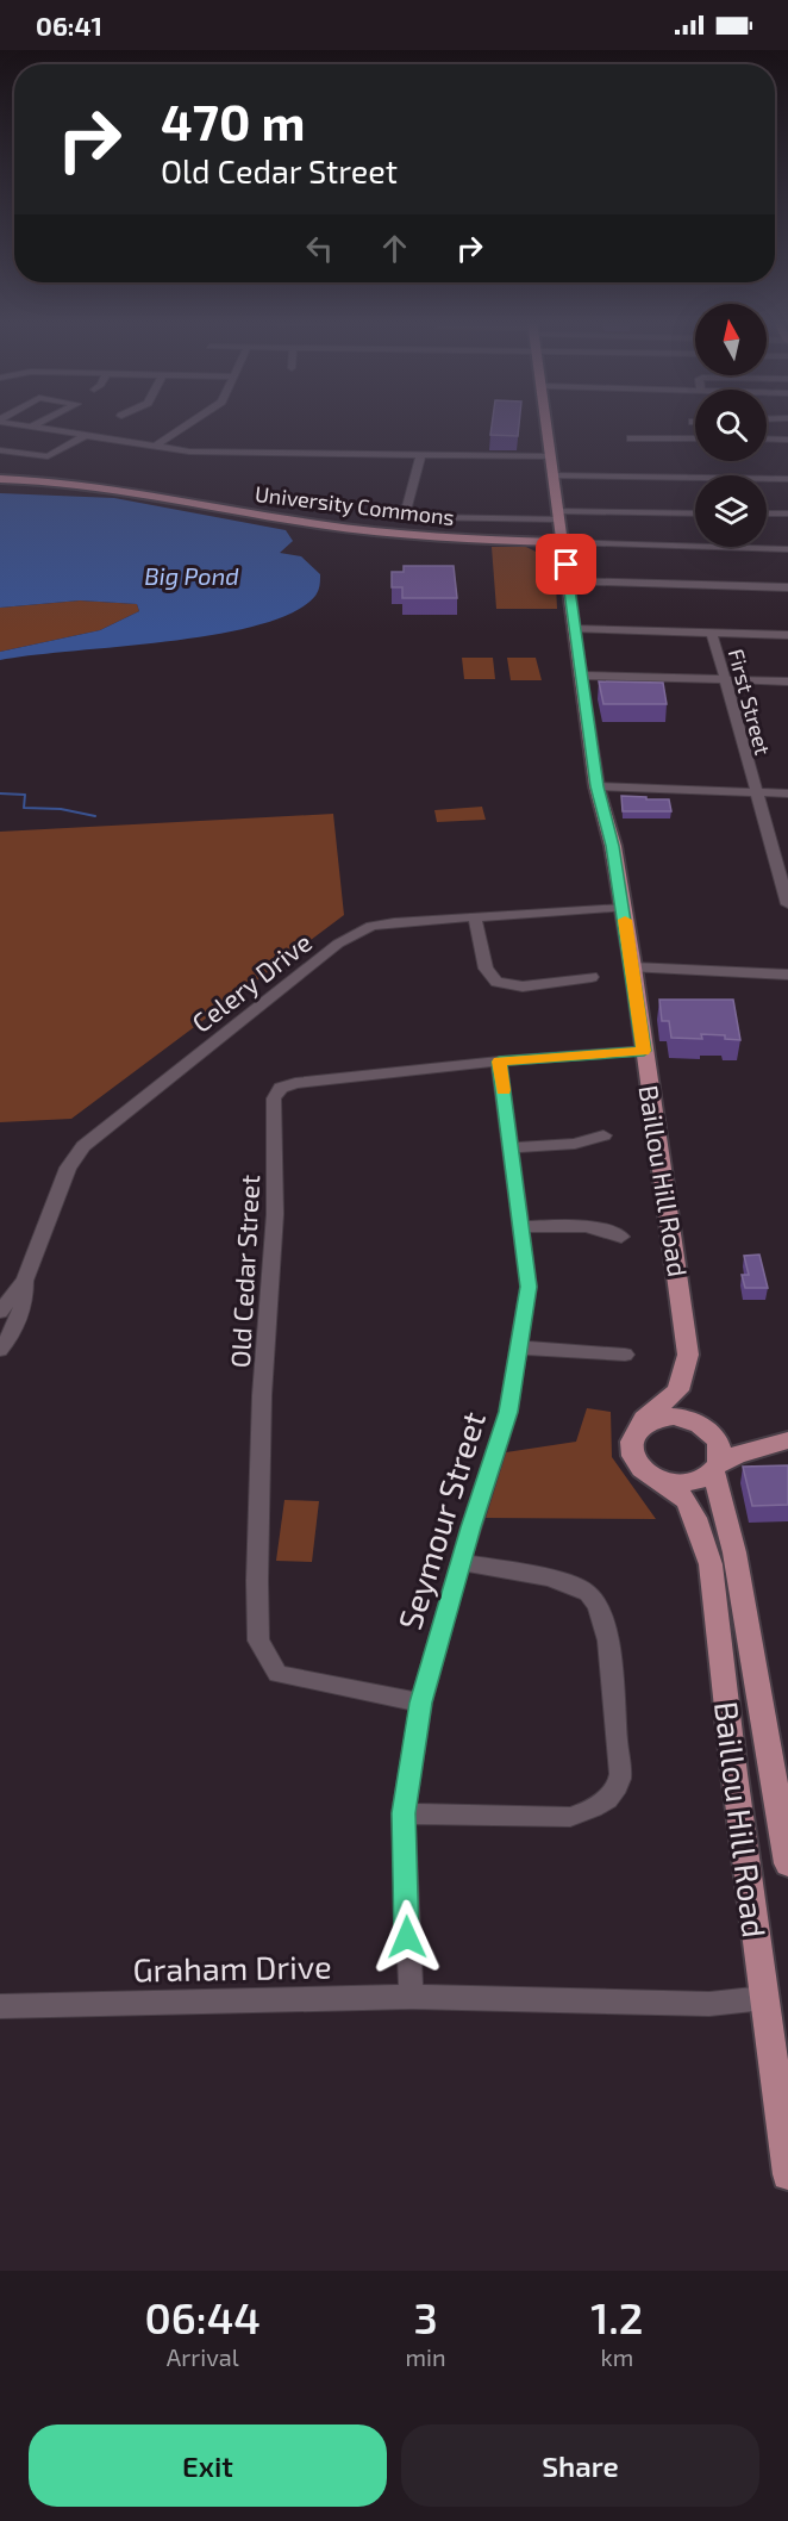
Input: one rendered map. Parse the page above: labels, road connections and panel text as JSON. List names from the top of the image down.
{
  "streets": {
    "main road": ["University Commons", "Baillou Hill Road"],
    "street": [
      "First Street",
      "Celery Drive",
      "Old Cedar Street",
      "Seymour Street",
      "Graham Drive"
    ]
  },
  "crossings": [
    ["University Commons", "Baillou Hill Road"],
    ["Celery Drive", "Baillou Hill Road"],
    ["Baillou Hill Road", "Old Cedar Street"],
    ["Baillou Hill Road", "Graham Drive"],
    ["Old Cedar Street", "Seymour Street"],
    ["Seymour Street", "Graham Drive"]
  ],
  "water": ["Big Pond"],
  "north": "top",
  "page": {
    "status": "06:41",
    "turn": ["470 m", "Old Cedar Street"],
    "eta": [
      "06:44",
      "Arrival",
      "3",
      "min",
      "1.2",
      "km"
    ],
    "buttons": ["Exit", "Share"]
  }
}
